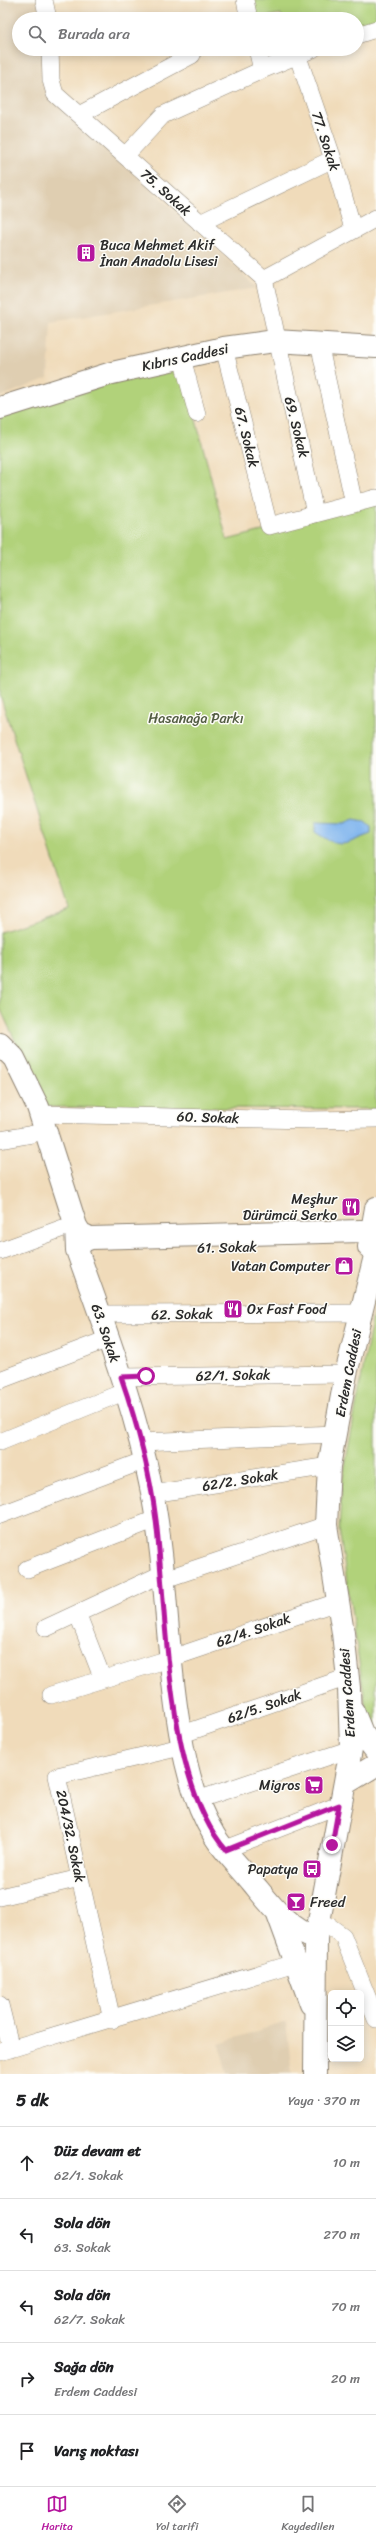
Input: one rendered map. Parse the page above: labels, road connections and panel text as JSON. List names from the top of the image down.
{
  "streets": {
    "main road": [
      "Kıbrıs Caddesi",
      "61. Sokak",
      "63. Sokak",
      "Erdem Caddesi"
    ],
    "street": [
      "77. Sokak",
      "75. Sokak",
      "69. Sokak",
      "67. Sokak",
      "60. Sokak",
      "62. Sokak",
      "62/1. Sokak",
      "62/2. Sokak",
      "62/4. Sokak",
      "62/5. Sokak",
      "204/32. Sokak"
    ]
  },
  "crossings": [
    ["Kıbrıs Caddesi", "69. Sokak"],
    ["Kıbrıs Caddesi", "67. Sokak"],
    ["69. Sokak", "67. Sokak"],
    ["60. Sokak", "63. Sokak"],
    ["61. Sokak", "63. Sokak"],
    ["61. Sokak", "Erdem Caddesi"],
    ["62. Sokak", "63. Sokak"],
    ["62. Sokak", "Erdem Caddesi"],
    ["63. Sokak", "62/1. Sokak"],
    ["63. Sokak", "62/2. Sokak"],
    ["63. Sokak", "62/4. Sokak"],
    ["63. Sokak", "62/5. Sokak"],
    ["63. Sokak", "204/32. Sokak"],
    ["Erdem Caddesi", "62/1. Sokak"],
    ["Erdem Caddesi", "62/2. Sokak"],
    ["Erdem Caddesi", "62/4. Sokak"],
    ["Erdem Caddesi", "62/5. Sokak"],
    ["62/5. Sokak", "204/32. Sokak"]
  ],
  "parks": ["Hasanağa Parkı"],
  "places": {
    "building": ["Buca Mehmet Akif İnan Anadolu Lisesi"],
    "restaurant": ["Meşhur Dürümcü Serko", "Ox Fast Food"],
    "shop": ["Vatan Computer"],
    "supermarket": ["Migros"],
    "bus stop": ["Papatya"],
    "bar": ["Freed"]
  },
  "page": {
    "search": "Burada ara",
    "heading": ["5 dk", "Yaya · 370 m"],
    "list": [
      ["Düz devam et", "62/1. Sokak", "10 m"],
      ["Sola dön", "63. Sokak", "270 m"],
      ["Sola dön", "62/7. Sokak", "70 m"],
      ["Sağa dön", "Erdem Caddesi", "20 m"],
      "Varış noktası"
    ],
    "nav": ["Harita", "Yol tarifi", "Kaydedilen"]
  }
}
